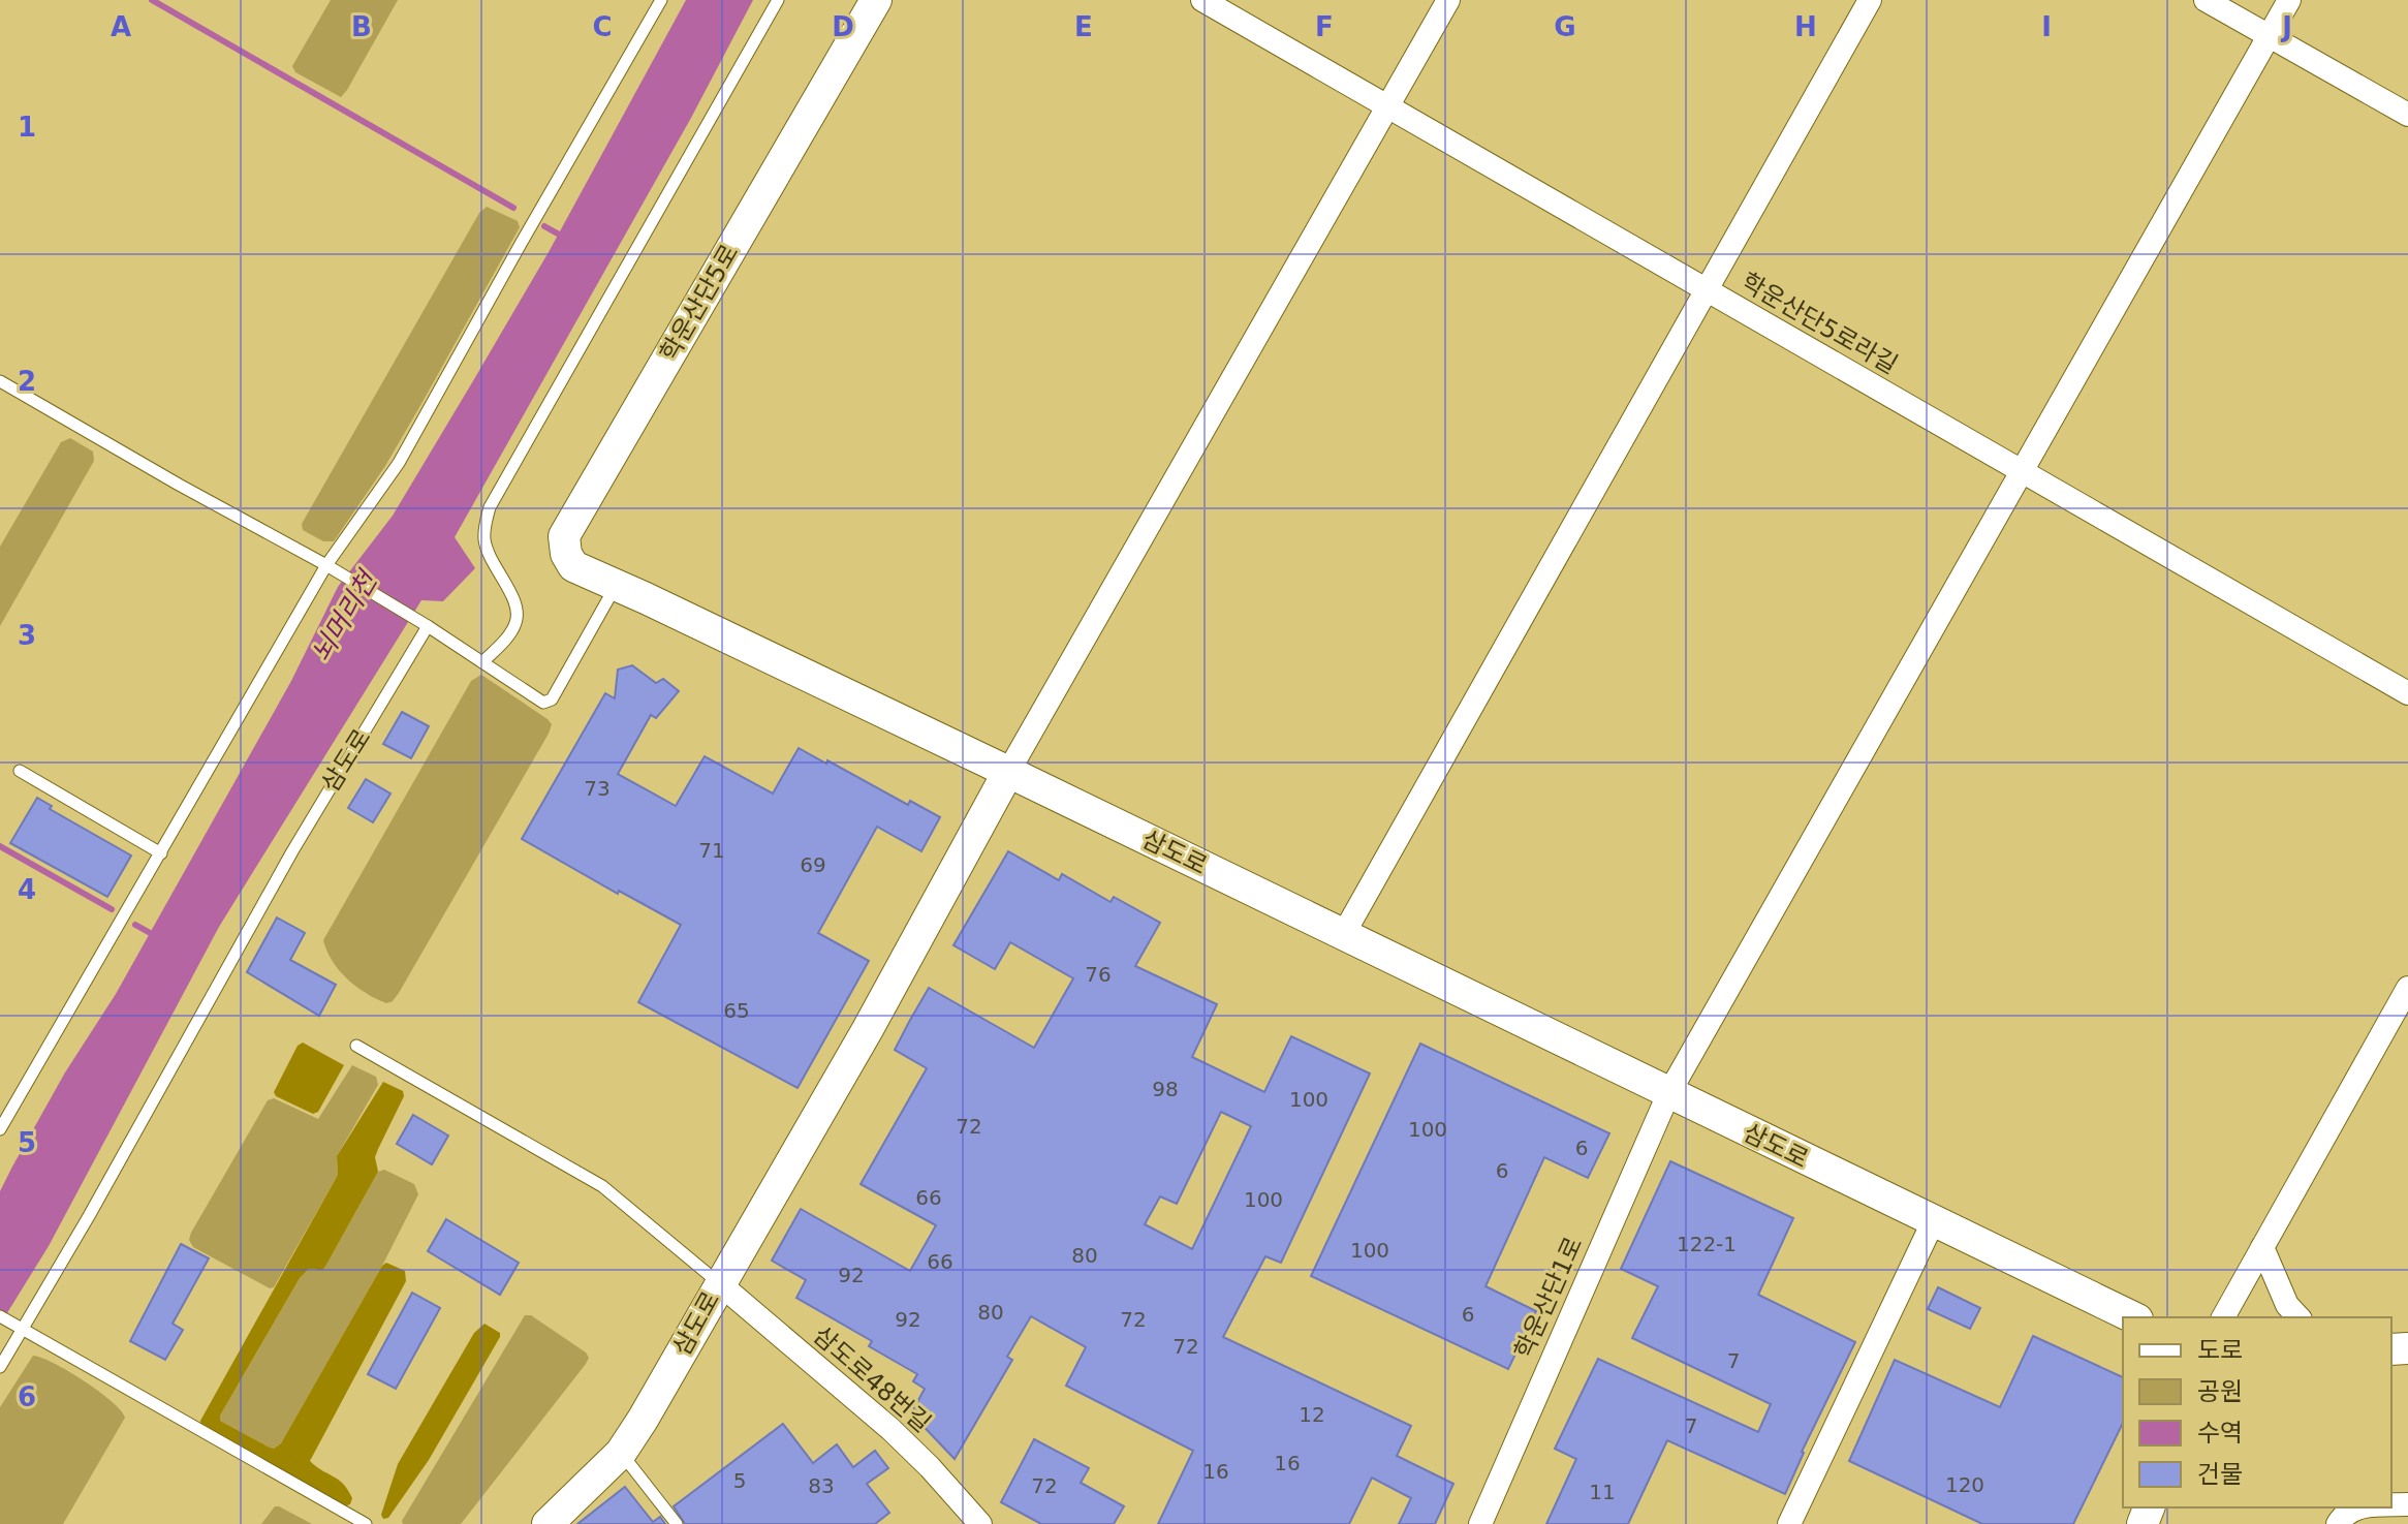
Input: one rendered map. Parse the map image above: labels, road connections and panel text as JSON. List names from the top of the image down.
{
  "streets": {
    "street": [
      "학운산단5로",
      "학운산단5로라길",
      "삼도로",
      "학운산단1로",
      "삼도로48번길"
    ]
  },
  "crossings": [
    ["학운산단5로", "삼도로"],
    ["학운산단5로라길", "학운산단1로"],
    ["삼도로", "학운산단1로"],
    ["삼도로", "삼도로48번길"]
  ],
  "water": ["뇌머리천"],
  "house_numbers": [
    "73",
    "71",
    "69",
    "76",
    "65",
    "98",
    "100",
    "72",
    "100",
    "6",
    "6",
    "66",
    "100",
    "122-1",
    "100",
    "80",
    "66",
    "92",
    "80",
    "6",
    "92",
    "72",
    "72",
    "7",
    "12",
    "7",
    "16",
    "16",
    "5",
    "120",
    "83",
    "72",
    "11"
  ],
  "legend": [
    "도로",
    "공원",
    "수역",
    "건물"
  ],
  "grid": {
    "columns": [
      "A",
      "B",
      "C",
      "D",
      "E",
      "F",
      "G",
      "H",
      "I",
      "J"
    ],
    "rows": [
      "1",
      "2",
      "3",
      "4",
      "5",
      "6"
    ]
  }
}
